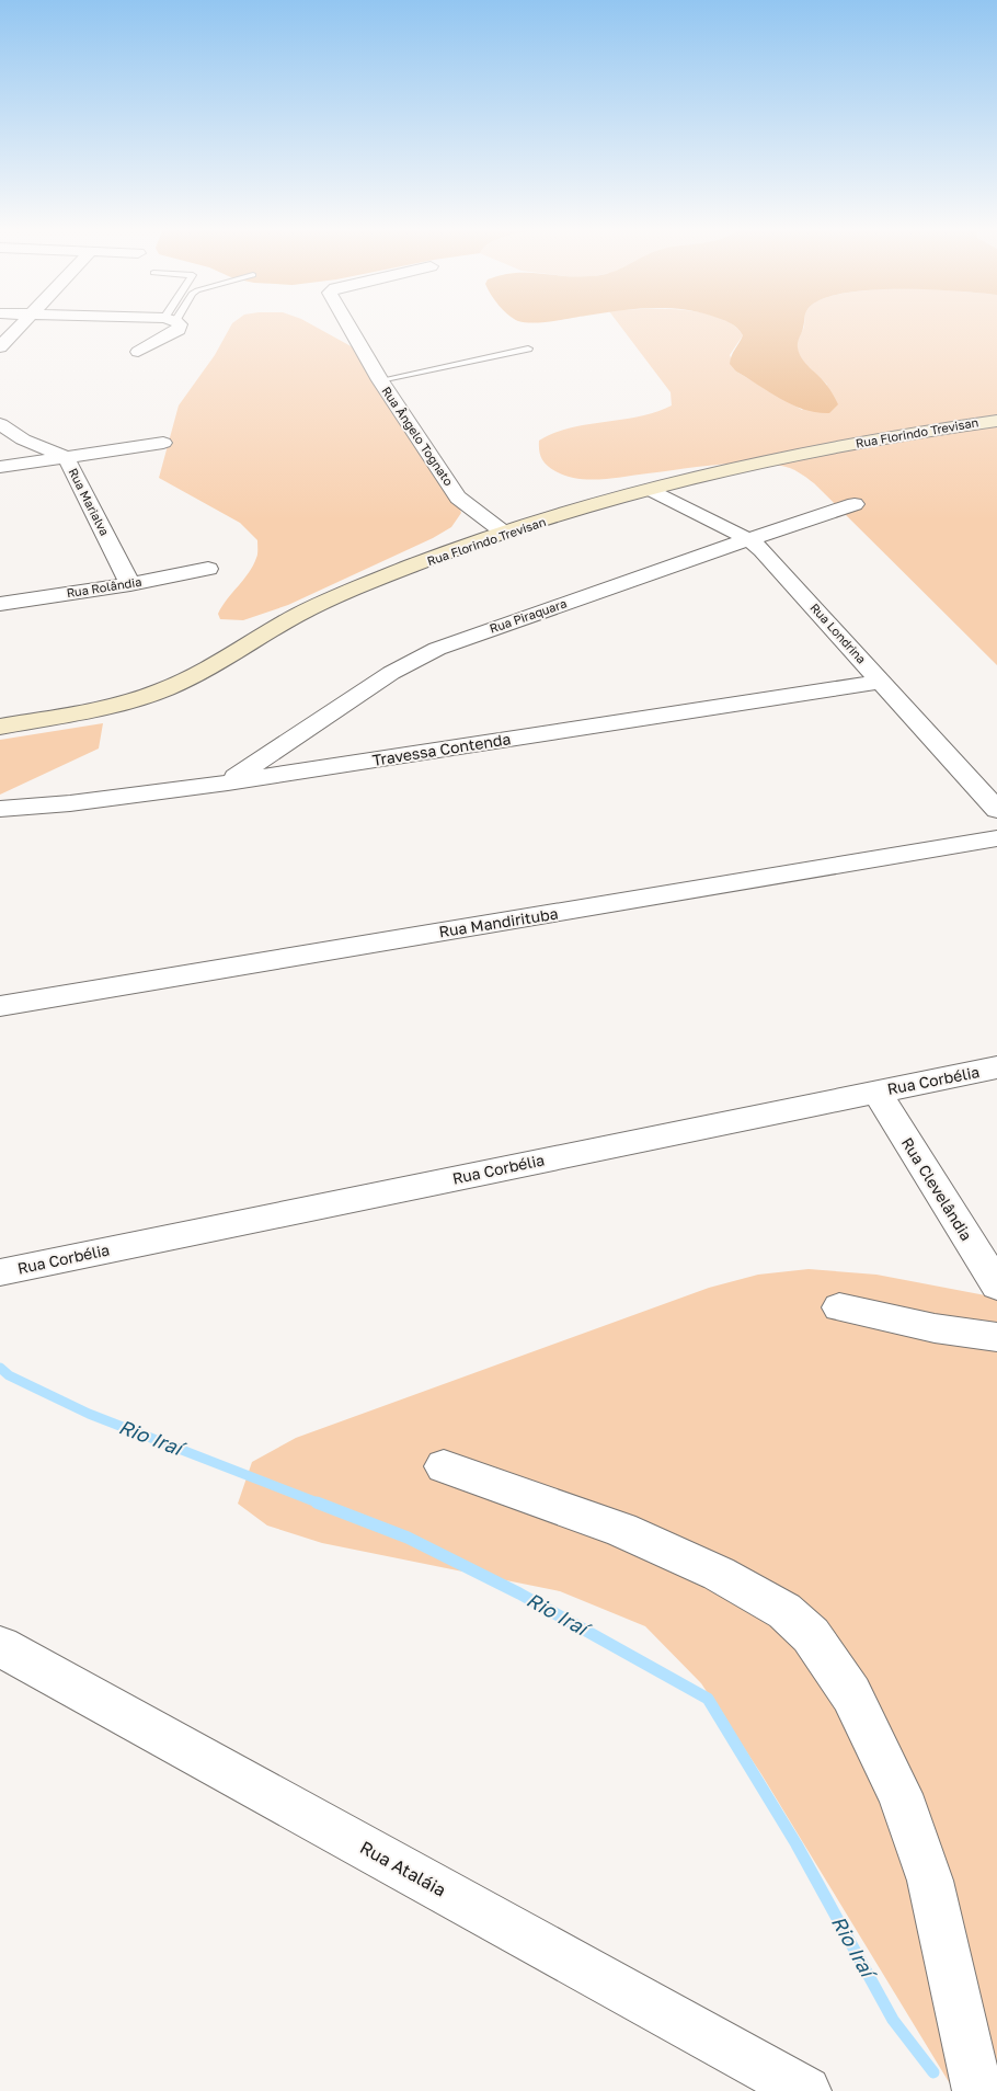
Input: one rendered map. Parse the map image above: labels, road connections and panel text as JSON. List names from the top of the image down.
{
  "streets": {
    "street": [
      "Rua Florindo Trevisan",
      "Rua Ângelo Tognato",
      "Rua Marialva",
      "Rua Rolândia",
      "Rua Piraquara",
      "Rua Londrina",
      "Travessa Contenda",
      "Rua Mandirituba",
      "Rua Corbélia",
      "Rua Clevelândia",
      "Rua Ataláia"
    ]
  },
  "crossings": [
    ["Rua Florindo Trevisan", "Rua Ângelo Tognato"],
    ["Rua Florindo Trevisan", "Rua Londrina"],
    ["Rua Marialva", "Rua Rolândia"],
    ["Rua Piraquara", "Rua Londrina"],
    ["Rua Piraquara", "Travessa Contenda"],
    ["Rua Londrina", "Travessa Contenda"],
    ["Rua Corbélia", "Rua Clevelândia"]
  ],
  "water": ["Rio Iraí"]
}
